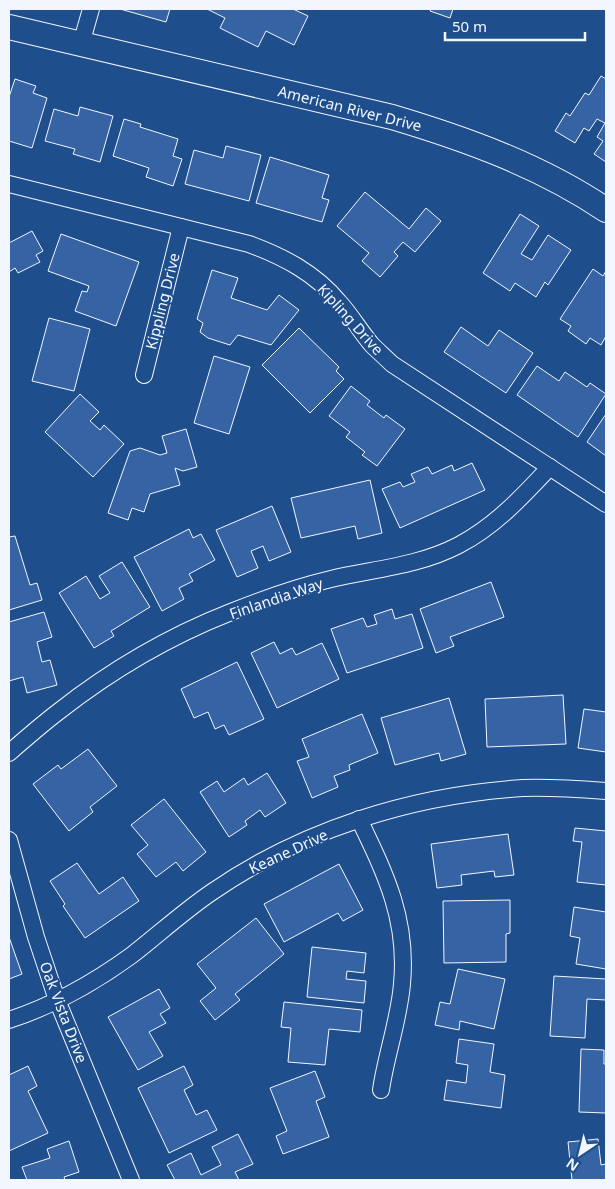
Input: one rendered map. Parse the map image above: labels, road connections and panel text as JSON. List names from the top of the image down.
{
  "streets": {
    "street": [
      "American River Drive",
      "Kippling Drive",
      "Kipling Drive",
      "Finlandia Way",
      "Keane Drive",
      "Oak Vista Drive"
    ]
  },
  "crossings": [
    ["Kippling Drive", "Kipling Drive"],
    ["Kipling Drive", "Finlandia Way"],
    ["Keane Drive", "Oak Vista Drive"]
  ],
  "scale_bar": "50 m",
  "north": "bottom left"
}
